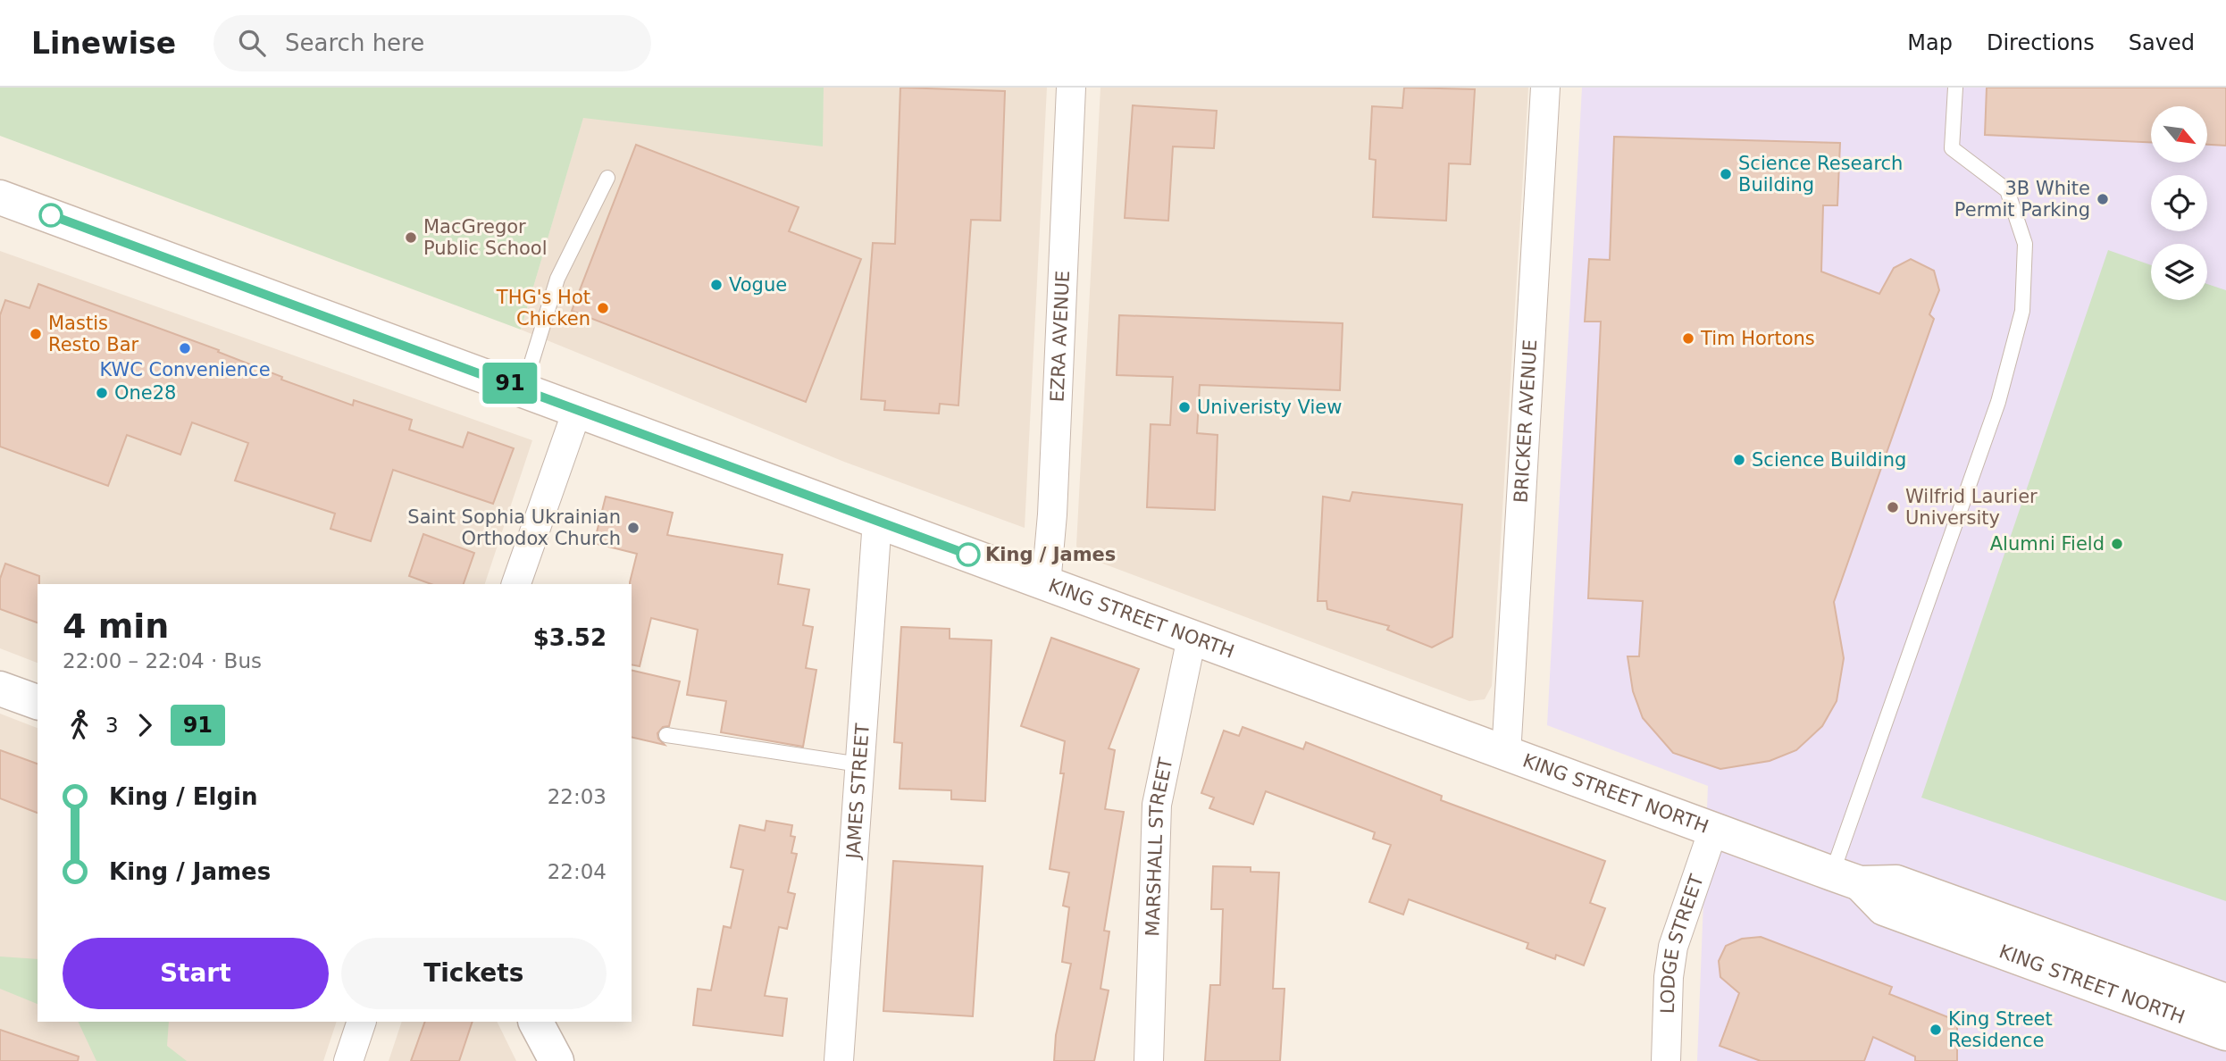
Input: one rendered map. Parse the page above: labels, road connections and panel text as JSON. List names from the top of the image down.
{
  "streets": {
    "main road": ["KING STREET NORTH"],
    "street": [
      "EZRA AVENUE",
      "BRICKER AVENUE",
      "JAMES STREET",
      "MARSHALL STREET",
      "LODGE STREET"
    ]
  },
  "crossings": [
    ["EZRA AVENUE", "KING STREET NORTH"],
    ["BRICKER AVENUE", "KING STREET NORTH"],
    ["KING STREET NORTH", "JAMES STREET"],
    ["KING STREET NORTH", "MARSHALL STREET"],
    ["KING STREET NORTH", "LODGE STREET"]
  ],
  "places": [
    "Science Research Building",
    "3B White Permit Parking",
    "MacGregor Public School",
    "Vogue",
    "THG's Hot Chicken",
    "Mastis Resto Bar",
    "Tim Hortons",
    "KWC Convenience",
    "One28",
    "Univeristy View",
    "Science Building",
    "Wilfrid Laurier University",
    "Saint Sophia Ukrainian Orthodox Church",
    "Alumni Field",
    "King / James",
    "King Street Residence"
  ],
  "lines": ["bus line 91"],
  "north": "bottom right",
  "page": {
    "header": "Linewise",
    "search": "Search here",
    "nav": ["Map", "Directions", "Saved"],
    "on_map": "91",
    "heading": ["4 min", "22:00 – 22:04 · Bus", "$3.52"],
    "legs": ["3", "91"],
    "list": [
      {
        "name": "King / Elgin",
        "value": "22:03"
      },
      {
        "name": "King / James",
        "value": "22:04"
      }
    ],
    "buttons": ["Start", "Tickets"]
  }
}
